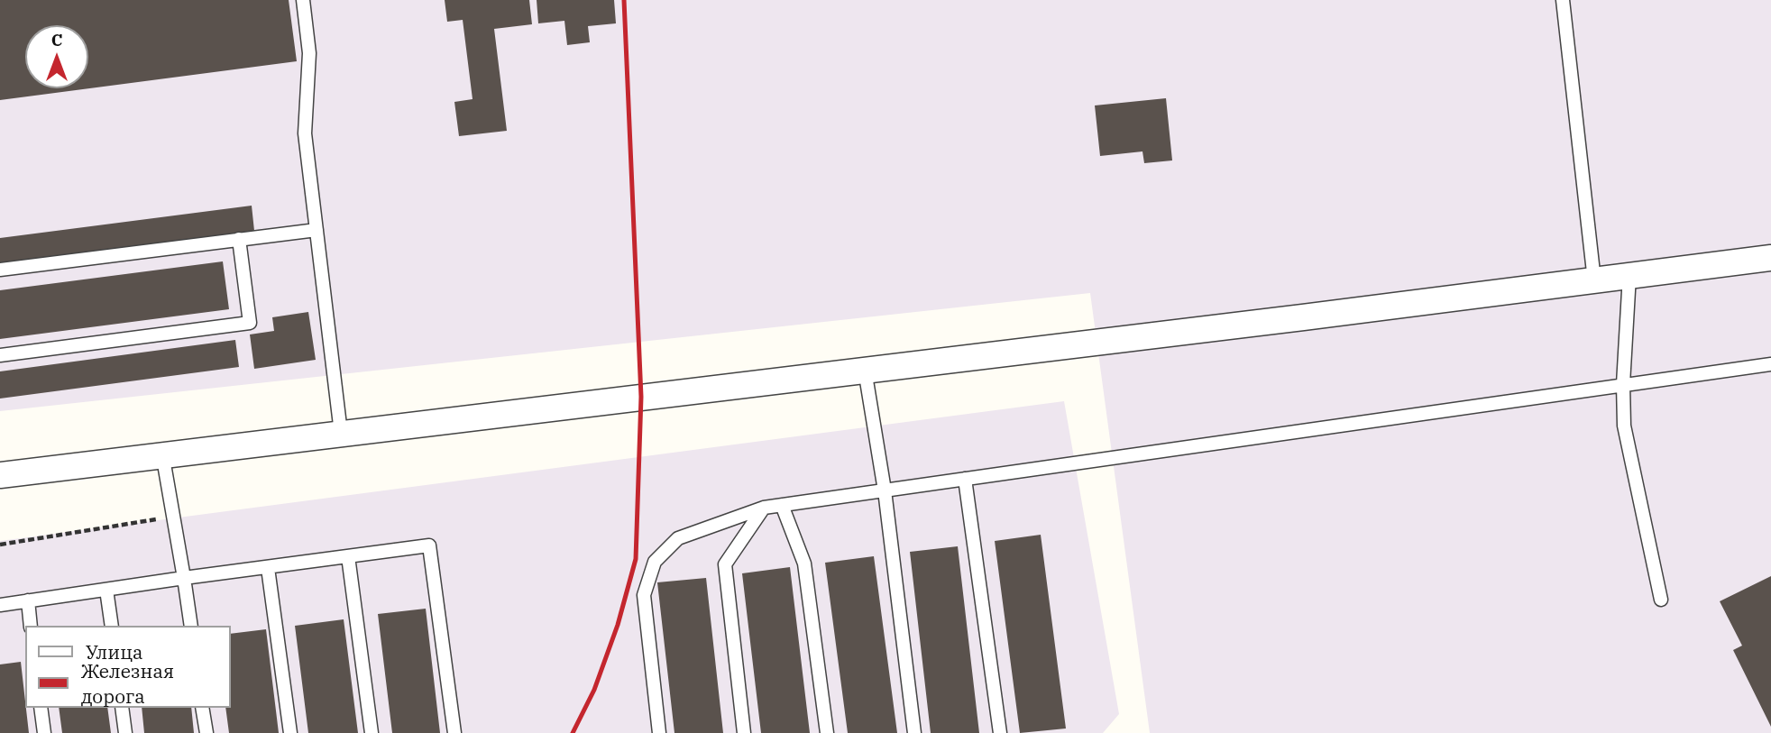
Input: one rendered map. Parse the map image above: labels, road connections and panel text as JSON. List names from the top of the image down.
{
  "legend": ["Улица", "Железная дорога"],
  "north": "top"
}
